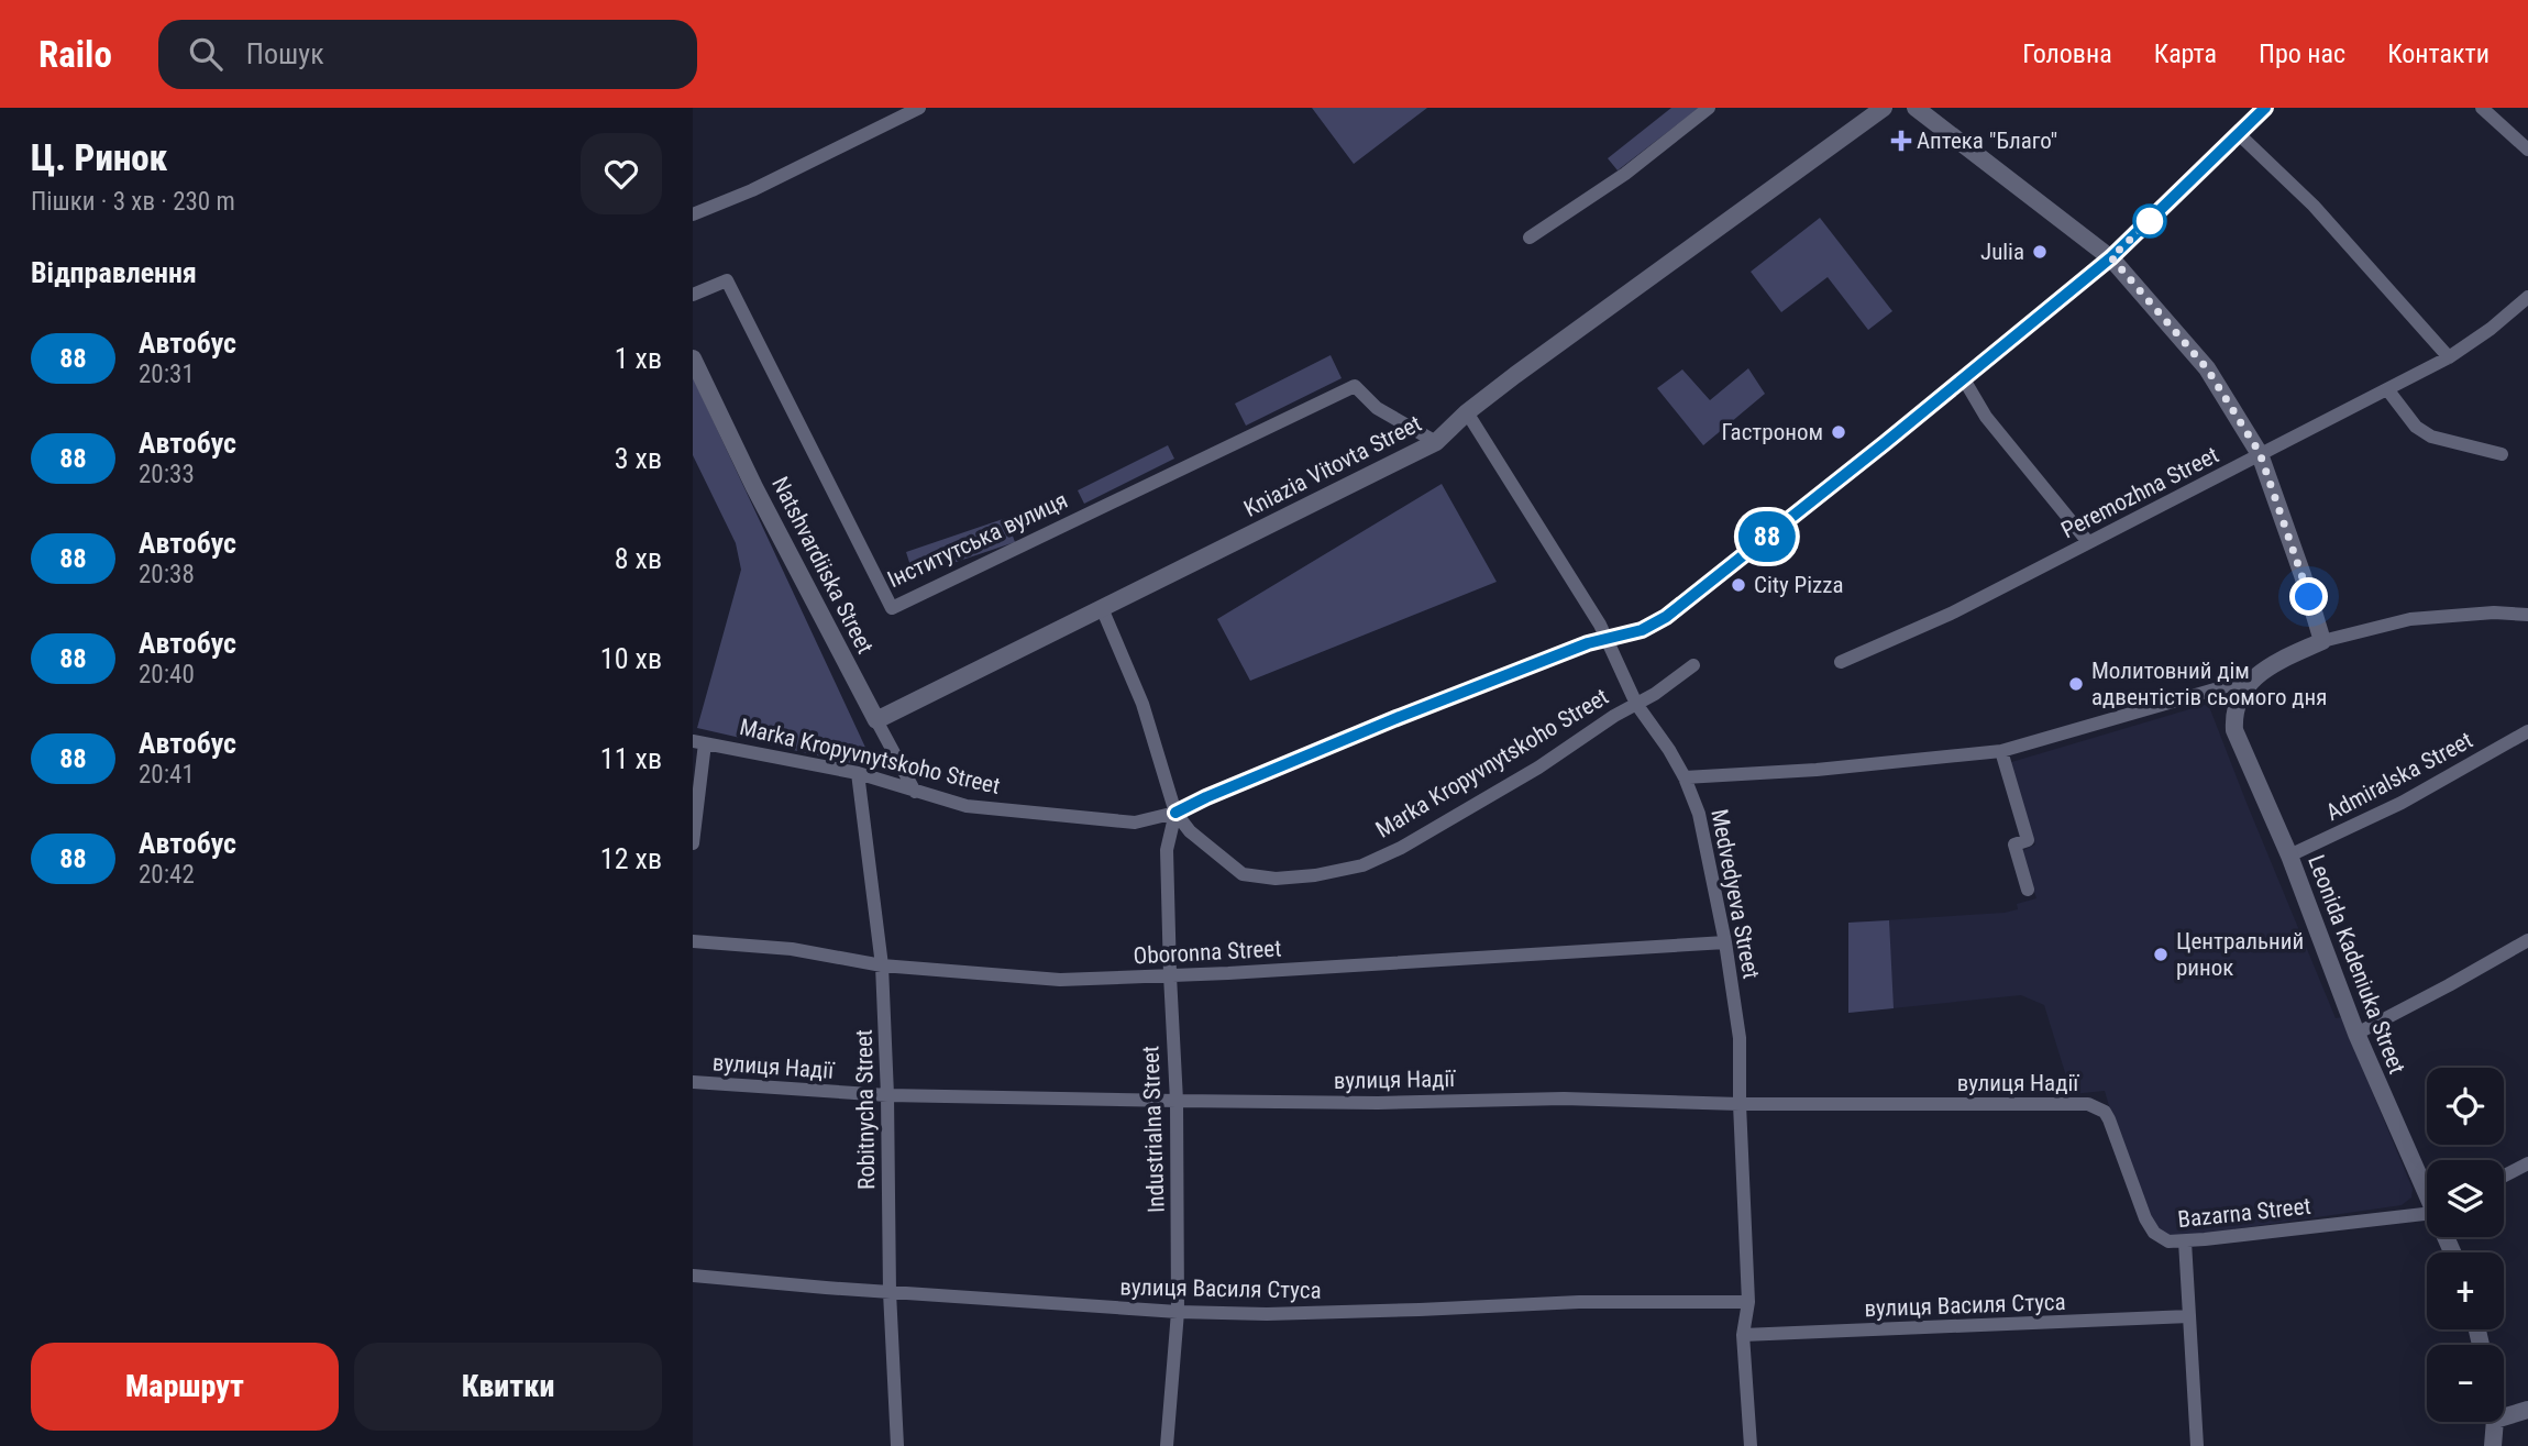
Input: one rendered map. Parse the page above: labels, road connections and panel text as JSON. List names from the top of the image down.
{
  "streets": {
    "street": [
      "Kniazia Vitovta Street",
      "Peremozhna Street",
      "Інститутська вулиця",
      "Natshvardiiska Street",
      "Marka Kropyvnytskoho Street",
      "Admiralska Street",
      "Medvedyeva Street",
      "Oboronna Street",
      "Leonida Kadeniuka Street",
      "вулиця Надії",
      "Robitnycha Street",
      "Industrialna Street",
      "Bazarna Street",
      "вулиця Василя Стуса"
    ]
  },
  "crossings": [
    ["Kniazia Vitovta Street", "Інститутська вулиця"],
    ["Kniazia Vitovta Street", "Natshvardiiska Street"],
    ["Kniazia Vitovta Street", "Medvedyeva Street"],
    ["Natshvardiiska Street", "Marka Kropyvnytskoho Street"],
    ["Marka Kropyvnytskoho Street", "Medvedyeva Street"],
    ["Marka Kropyvnytskoho Street", "Robitnycha Street"],
    ["Marka Kropyvnytskoho Street", "Industrialna Street"],
    ["Admiralska Street", "Leonida Kadeniuka Street"],
    ["Medvedyeva Street", "Oboronna Street"],
    ["Medvedyeva Street", "вулиця Надії"],
    ["Medvedyeva Street", "вулиця Василя Стуса"],
    ["Oboronna Street", "Robitnycha Street"],
    ["Oboronna Street", "Industrialna Street"],
    ["вулиця Надії", "Robitnycha Street"],
    ["вулиця Надії", "Industrialna Street"],
    ["вулиця Надії", "Bazarna Street"],
    ["Robitnycha Street", "вулиця Василя Стуса"],
    ["Industrialna Street", "вулиця Василя Стуса"]
  ],
  "places": {
    "health": ["Аптека \"Благо\""],
    "other": [
      "Julia",
      "Гастроном",
      "City Pizza",
      "Молитовний дім адвентістів сьомого дня",
      "Центральний ринок"
    ]
  },
  "lines": ["bus line 88"],
  "page": {
    "header": "Railo",
    "search": "Пошук",
    "nav": [
      "Головна",
      "Карта",
      "Про нас",
      "Контакти"
    ],
    "heading": [
      ["Ц. Ринок", "Пішки · 3 хв · 230 m"],
      "Відправлення"
    ],
    "on_map": "88",
    "list": [
      {
        "mark": "88",
        "name": "Автобус",
        "note": "20:31",
        "value": "1 хв"
      },
      {
        "mark": "88",
        "name": "Автобус",
        "note": "20:33",
        "value": "3 хв"
      },
      {
        "mark": "88",
        "name": "Автобус",
        "note": "20:38",
        "value": "8 хв"
      },
      {
        "mark": "88",
        "name": "Автобус",
        "note": "20:40",
        "value": "10 хв"
      },
      {
        "mark": "88",
        "name": "Автобус",
        "note": "20:41",
        "value": "11 хв"
      },
      {
        "mark": "88",
        "name": "Автобус",
        "note": "20:42",
        "value": "12 хв"
      }
    ],
    "map_buttons": ["+", "−"],
    "buttons": ["Маршрут", "Квитки"]
  }
}
